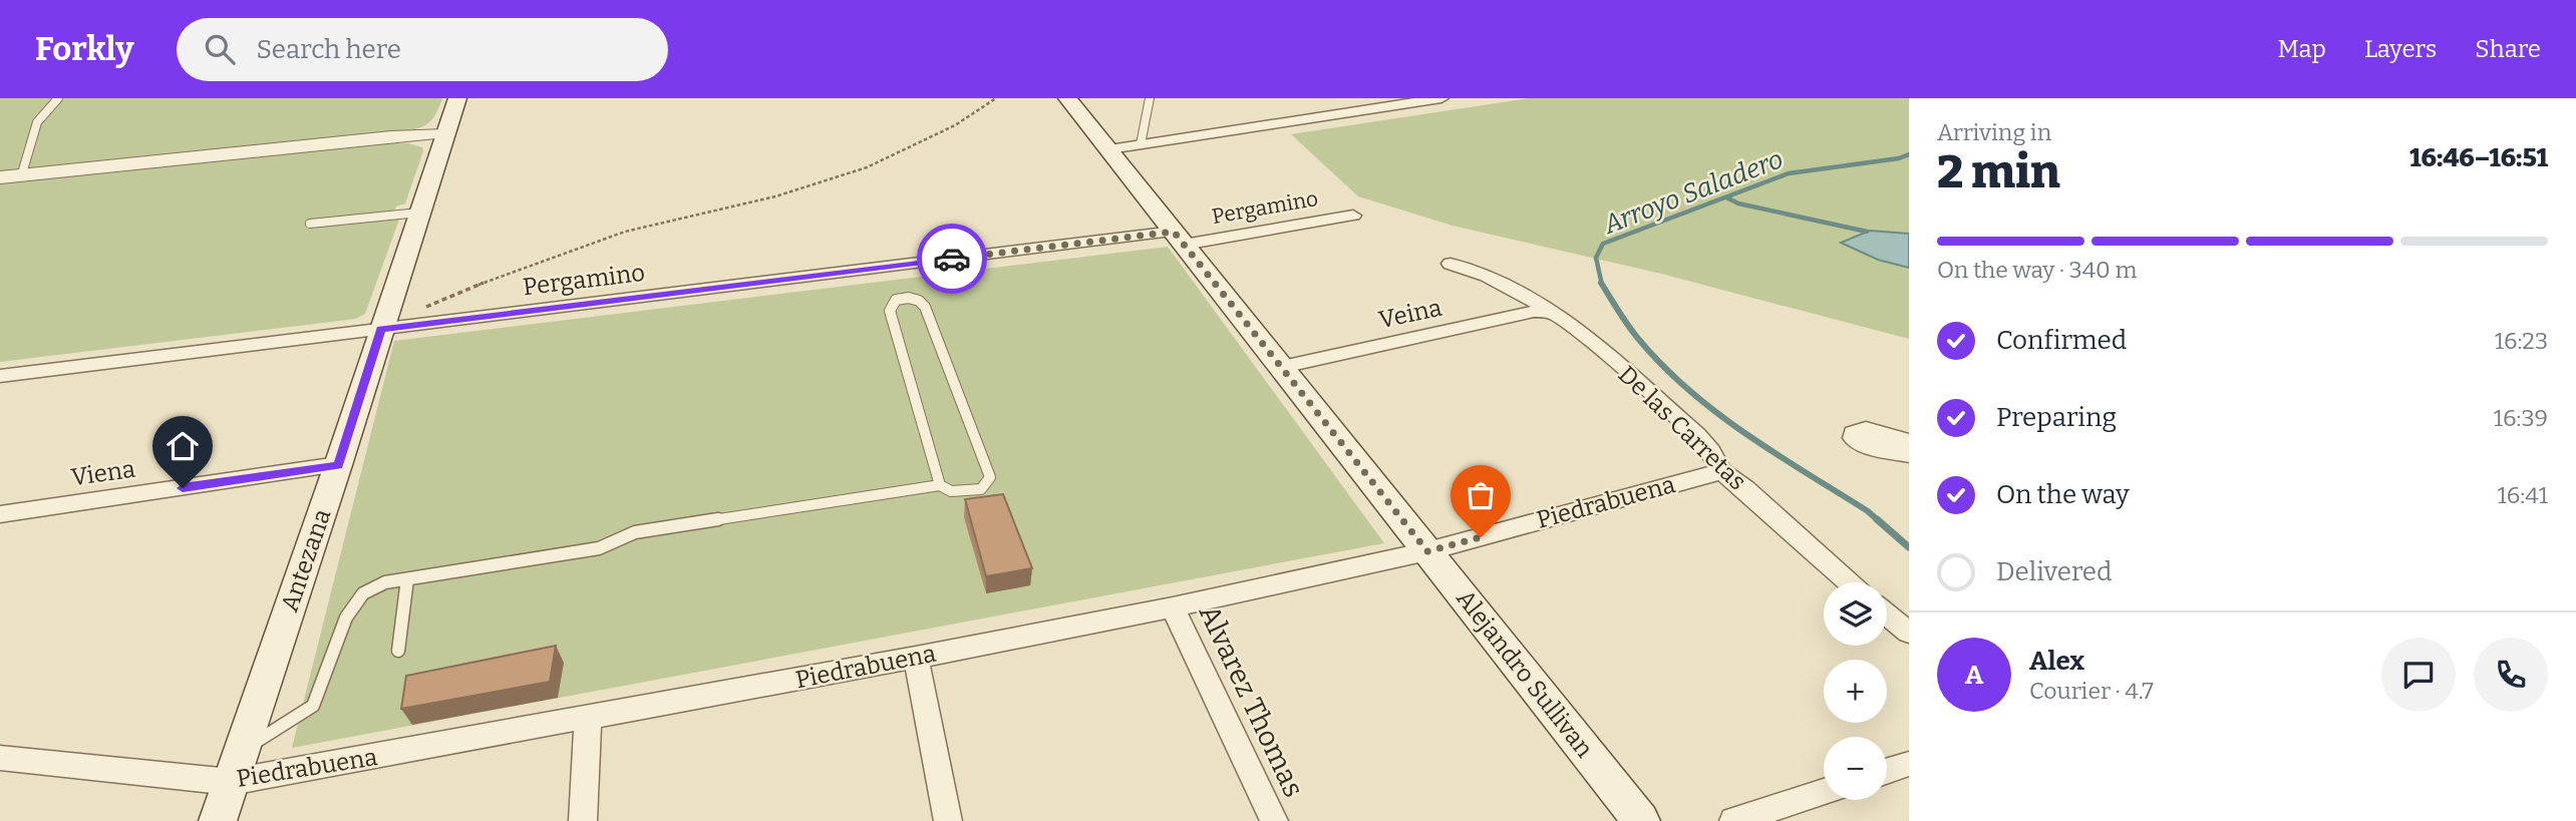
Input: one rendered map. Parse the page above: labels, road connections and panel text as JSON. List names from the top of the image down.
{
  "streets": {
    "street": [
      "Pergamino",
      "Veina",
      "De las Carretas",
      "Viena",
      "Piedrabuena",
      "Antezana",
      "Alejandro Sullivan",
      "Alvarez Thomas"
    ]
  },
  "crossings": [
    ["Pergamino", "Antezana"],
    ["Pergamino", "Alejandro Sullivan"],
    ["Veina", "De las Carretas"],
    ["Veina", "Alejandro Sullivan"],
    ["De las Carretas", "Piedrabuena"],
    ["Viena", "Antezana"],
    ["Piedrabuena", "Antezana"],
    ["Piedrabuena", "Alejandro Sullivan"],
    ["Piedrabuena", "Alvarez Thomas"]
  ],
  "water": ["Arroyo Saladero"],
  "page": {
    "header": "Forkly",
    "search": "Search here",
    "nav": ["Map", "Layers", "Share"],
    "heading": ["2 min", "Arriving in", "16:46–16:51"],
    "panel": ["Alex", "Courier · 4.7"],
    "bar": "On the way · 340 m",
    "list": [
      ["Confirmed", "16:23"],
      ["Preparing", "16:39"],
      ["On the way", "16:41"],
      "Delivered"
    ],
    "map_buttons": ["+", "−"],
    "round": "A"
  }
}
